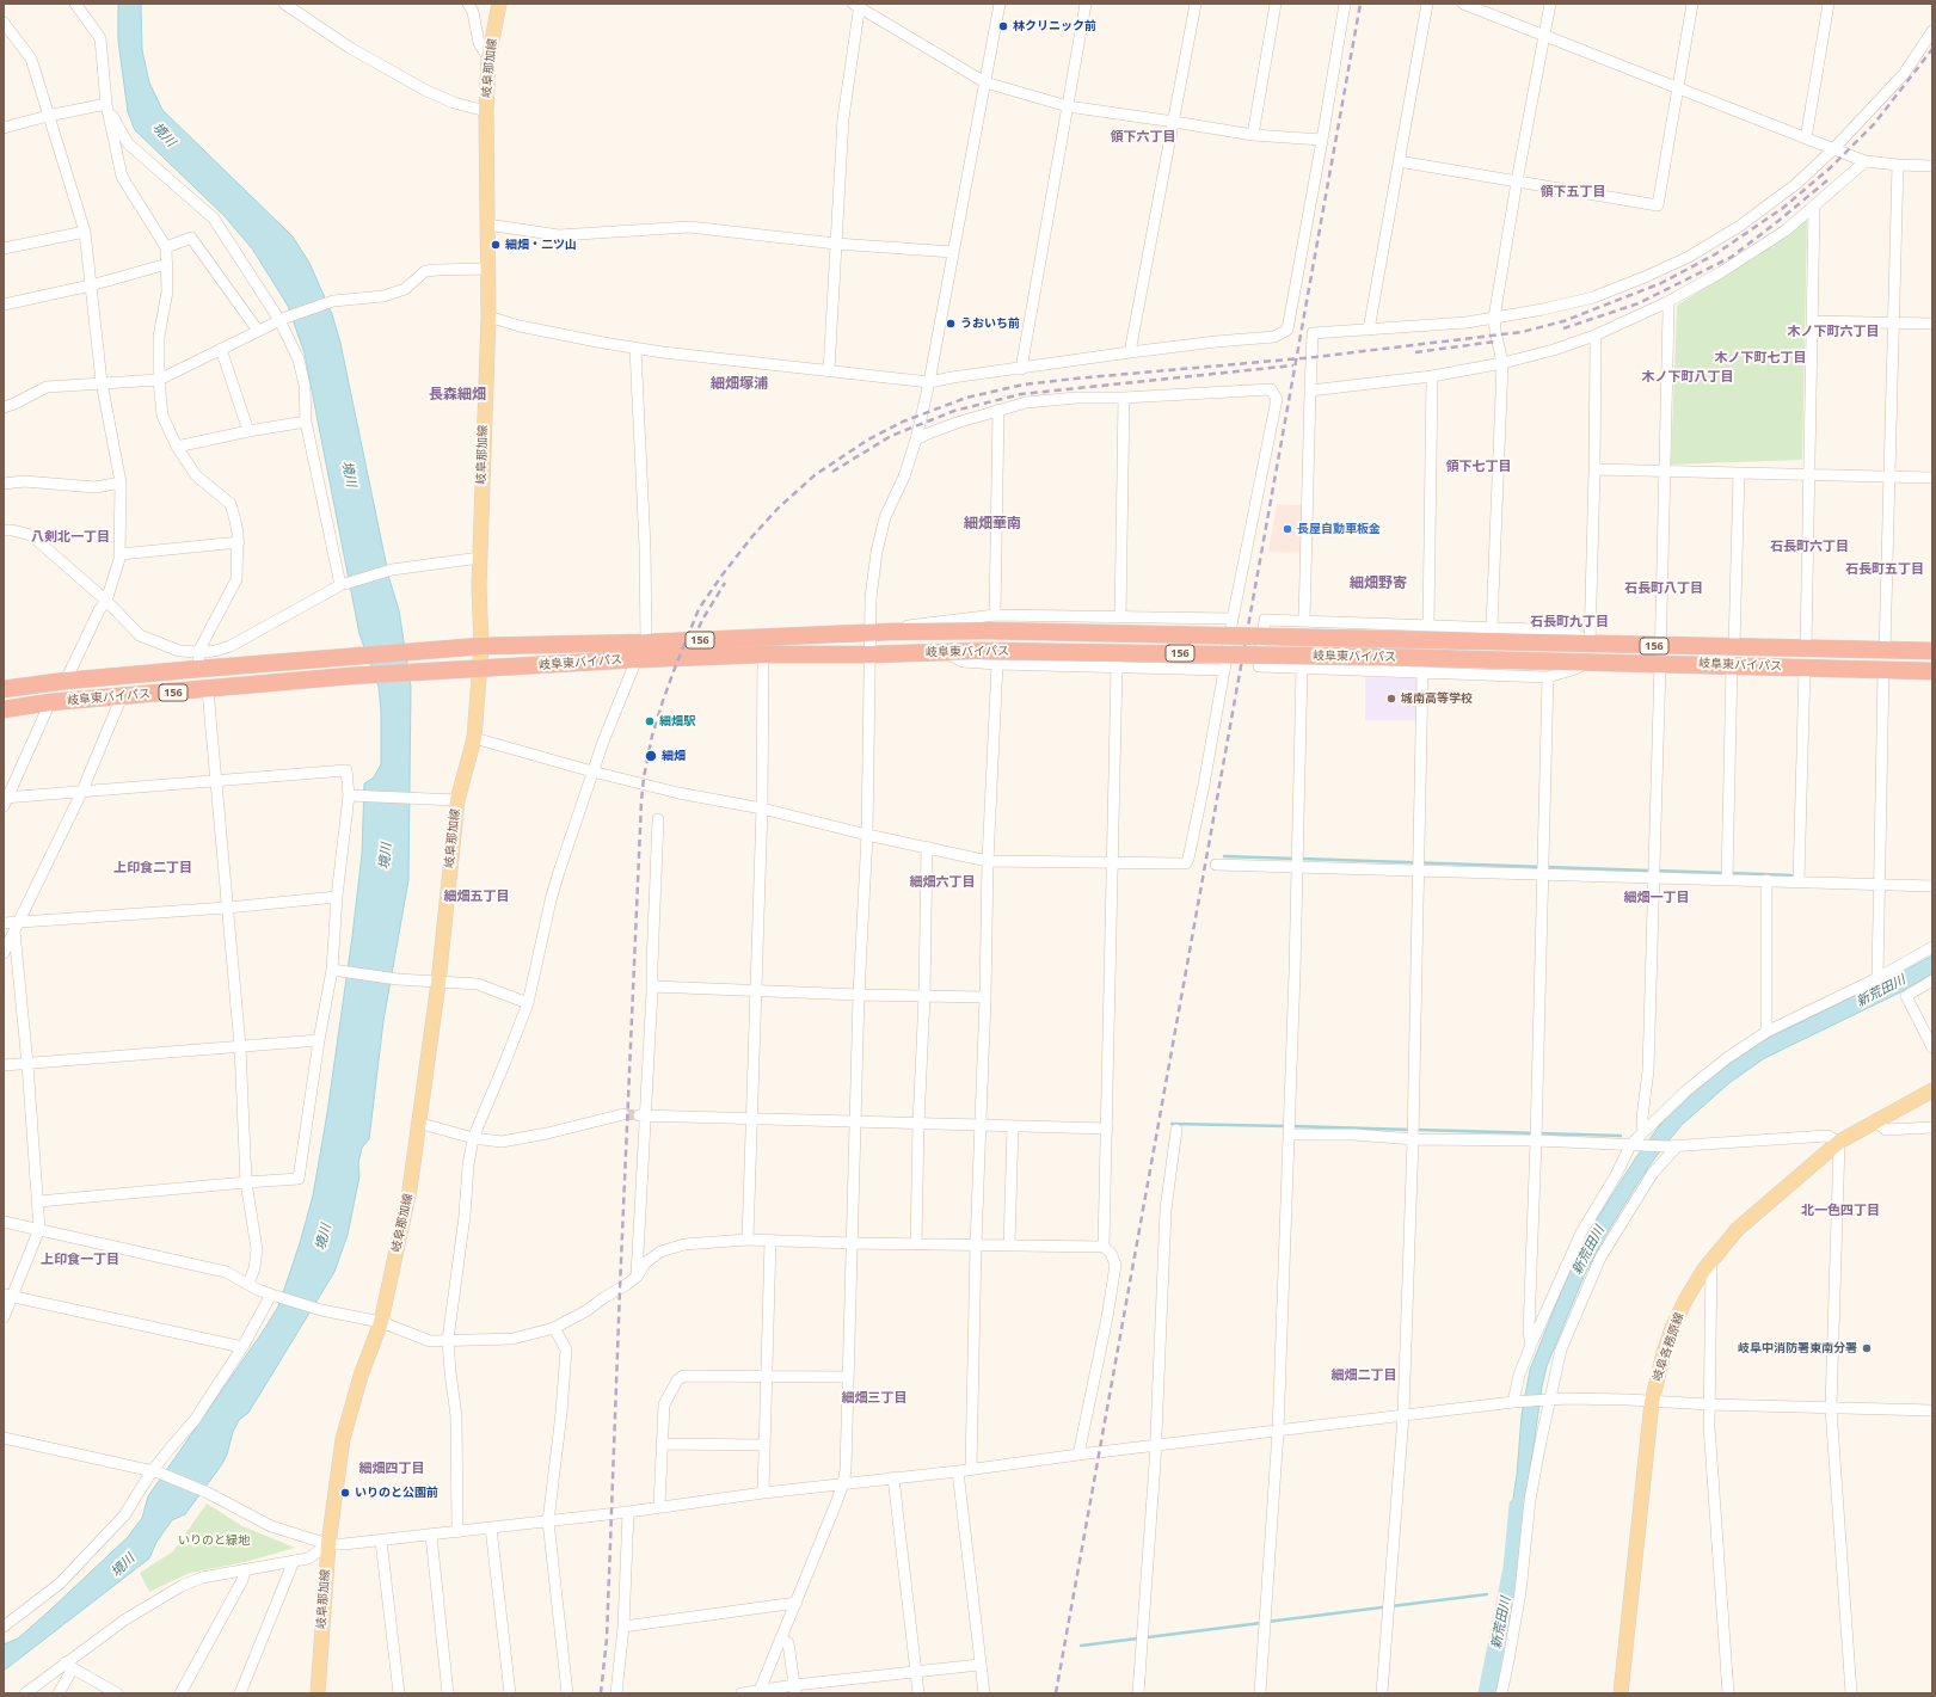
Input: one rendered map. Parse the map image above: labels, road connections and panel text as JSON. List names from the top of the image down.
{
  "streets": {
    "highway": ["156", "岐阜東バイパス"],
    "main road": ["岐阜那加線", "岐阜各務原線"]
  },
  "crossings": [
    ["岐阜那加線", "岐阜東バイパス"]
  ],
  "districts": [
    "領下六丁目",
    "領下五丁目",
    "木ノ下町六丁目",
    "木ノ下町七丁目",
    "木ノ下町八丁目",
    "細畑塚浦",
    "長森細畑",
    "領下七丁目",
    "細畑華南",
    "八剣北一丁目",
    "石長町六丁目",
    "石長町五丁目",
    "細畑野寄",
    "石長町八丁目",
    "石長町九丁目",
    "上印食二丁目",
    "細畑六丁目",
    "細畑五丁目",
    "細畑一丁目",
    "北一色四丁目",
    "上印食一丁目",
    "細畑二丁目",
    "細畑三丁目",
    "細畑四丁目"
  ],
  "water": ["境川", "新荒田川"],
  "parks": ["いりのと緑地"],
  "places": [
    "林クリニック前",
    "細畑・二ツ山",
    "うおいち前",
    "長屋自動車板金",
    "城南高等学校",
    "細畑駅",
    "細畑",
    "岐阜中消防署東南分署",
    "いりのと公園前"
  ]
}
